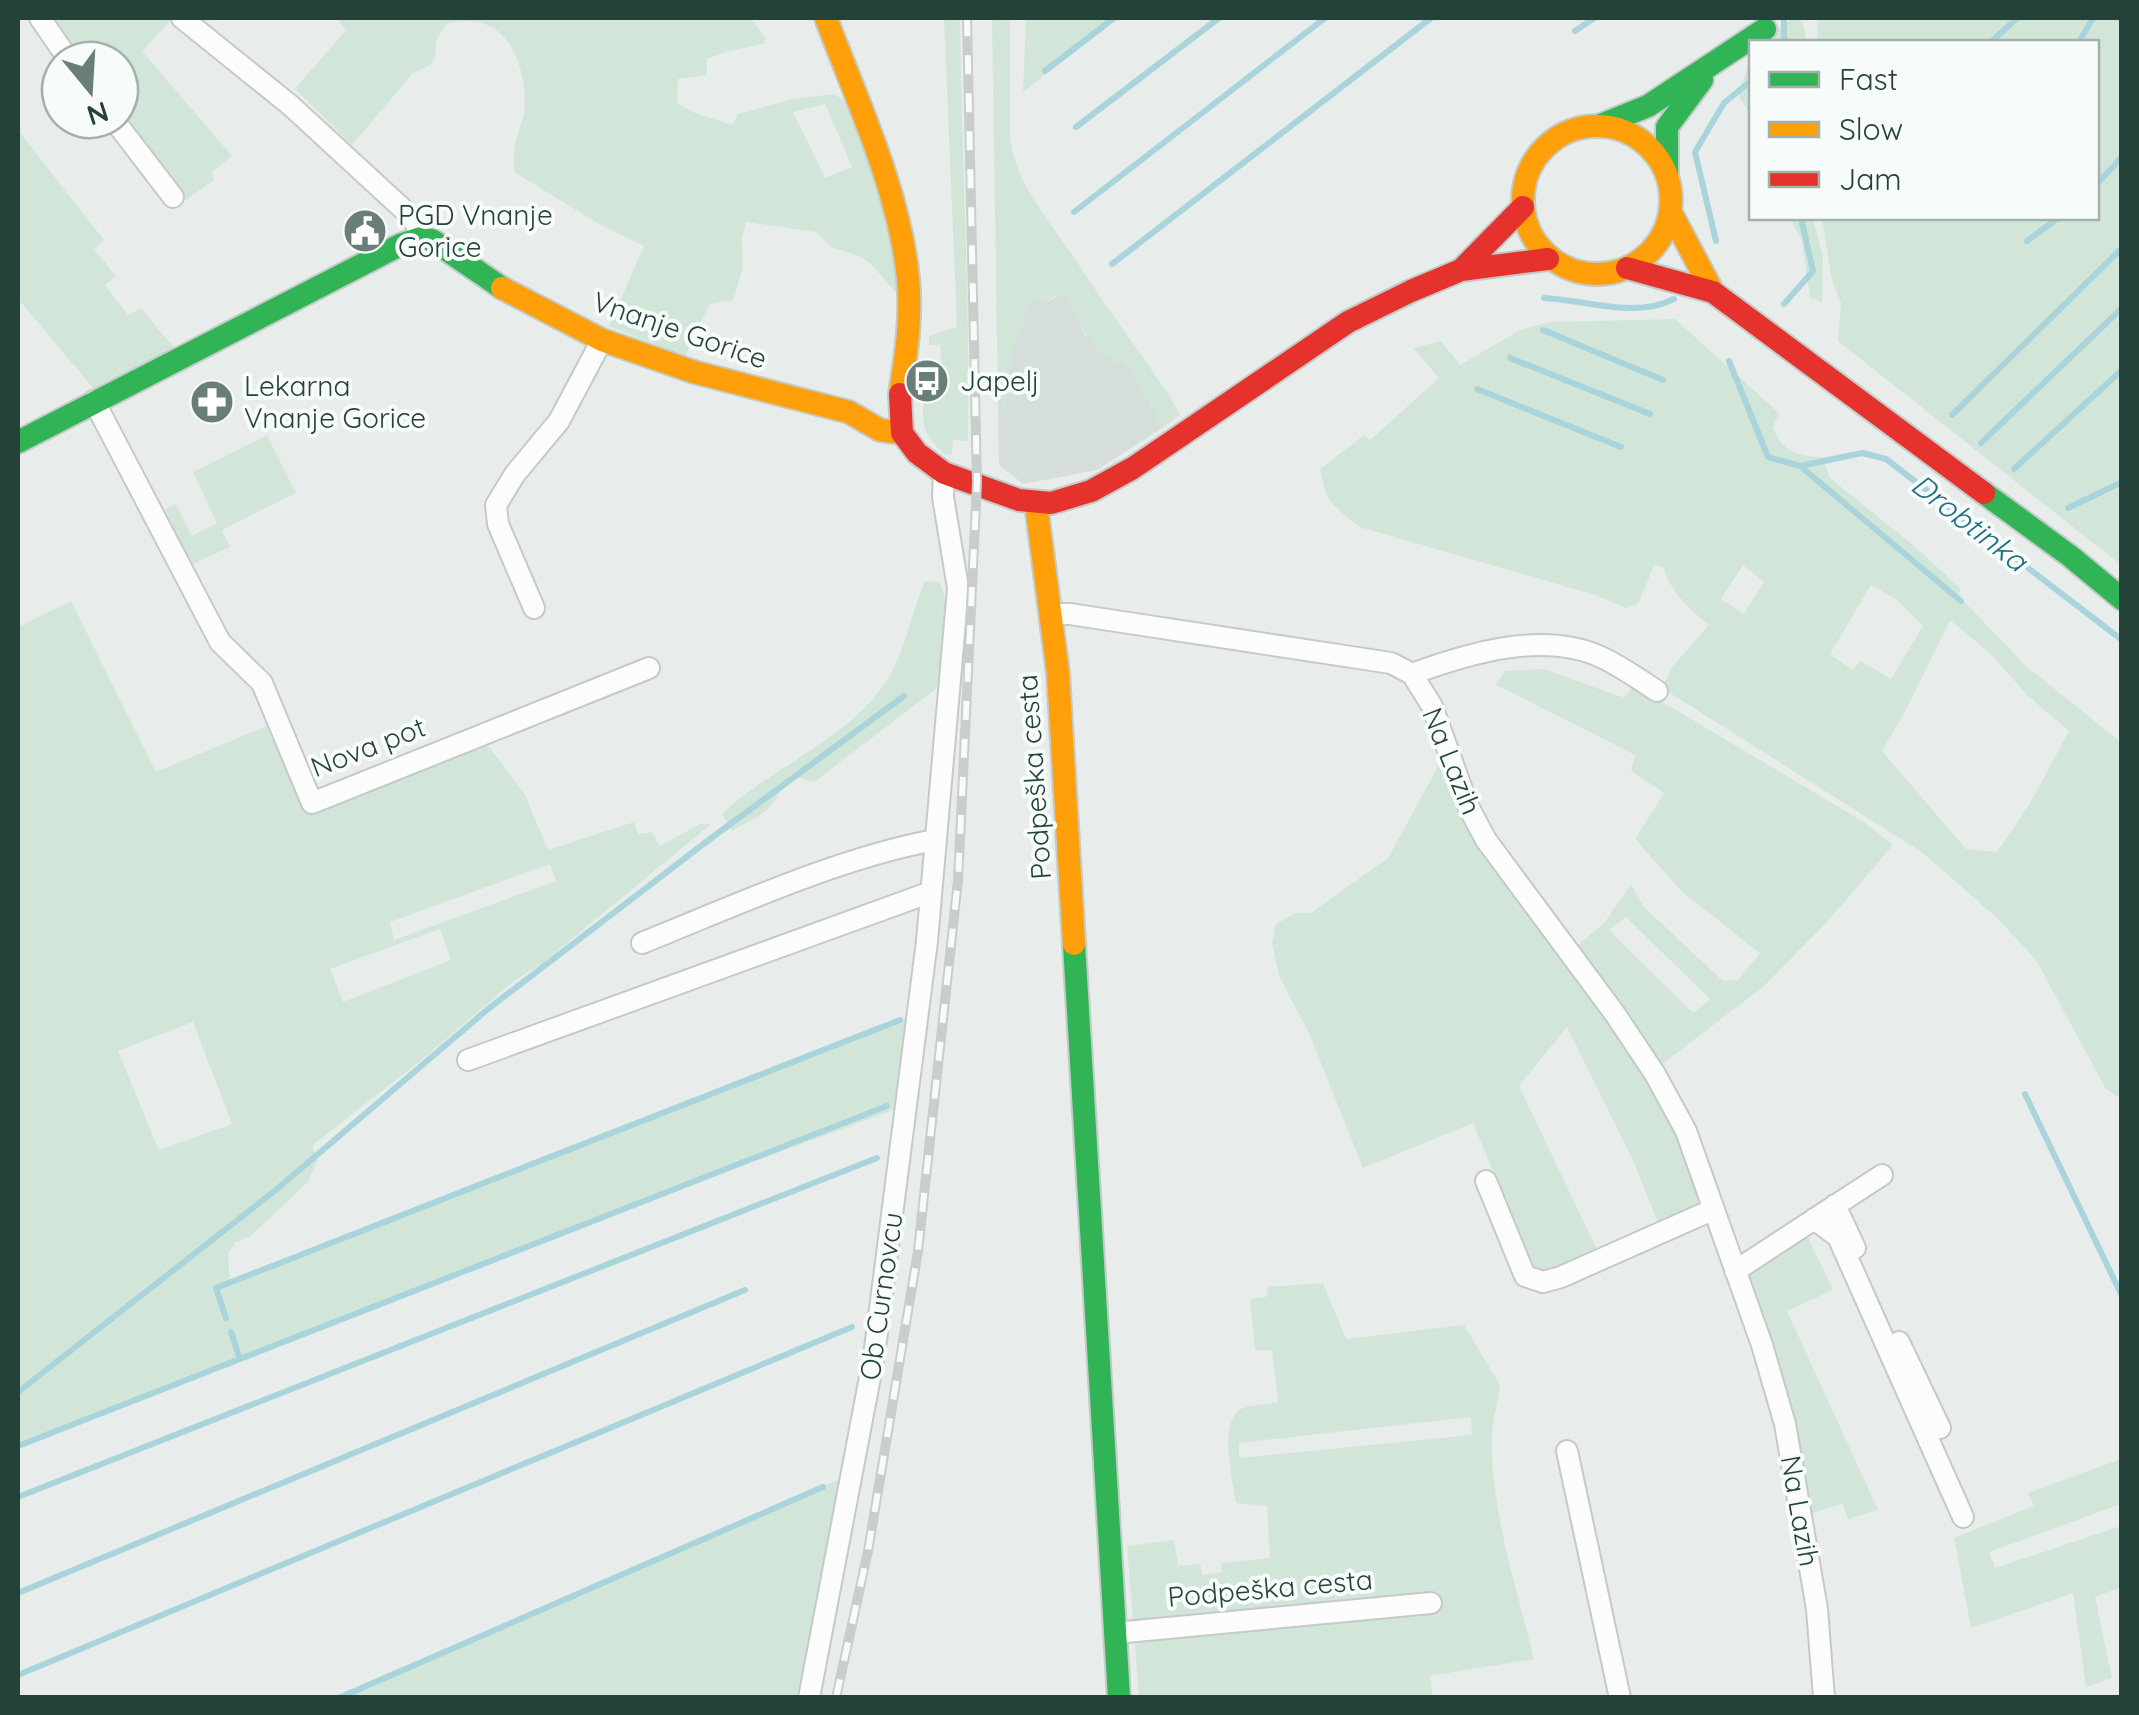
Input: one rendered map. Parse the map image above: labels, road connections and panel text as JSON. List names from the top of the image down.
{
  "streets": {
    "main road": ["Vnanje Gorice", "Podpeška cesta"],
    "street": ["Nova pot", "Na Lazih", "Ob Curnovcu"]
  },
  "crossings": [
    ["Na Lazih", "Podpeška cesta"]
  ],
  "water": ["Drobtinka"],
  "places": {
    "public building": ["PGD Vnanje Gorice"],
    "bus stop": ["Japelj"],
    "pharmacy": ["Lekarna Vnanje Gorice"]
  },
  "legend": ["Fast", "Slow", "Jam"],
  "north": "bottom"
}
